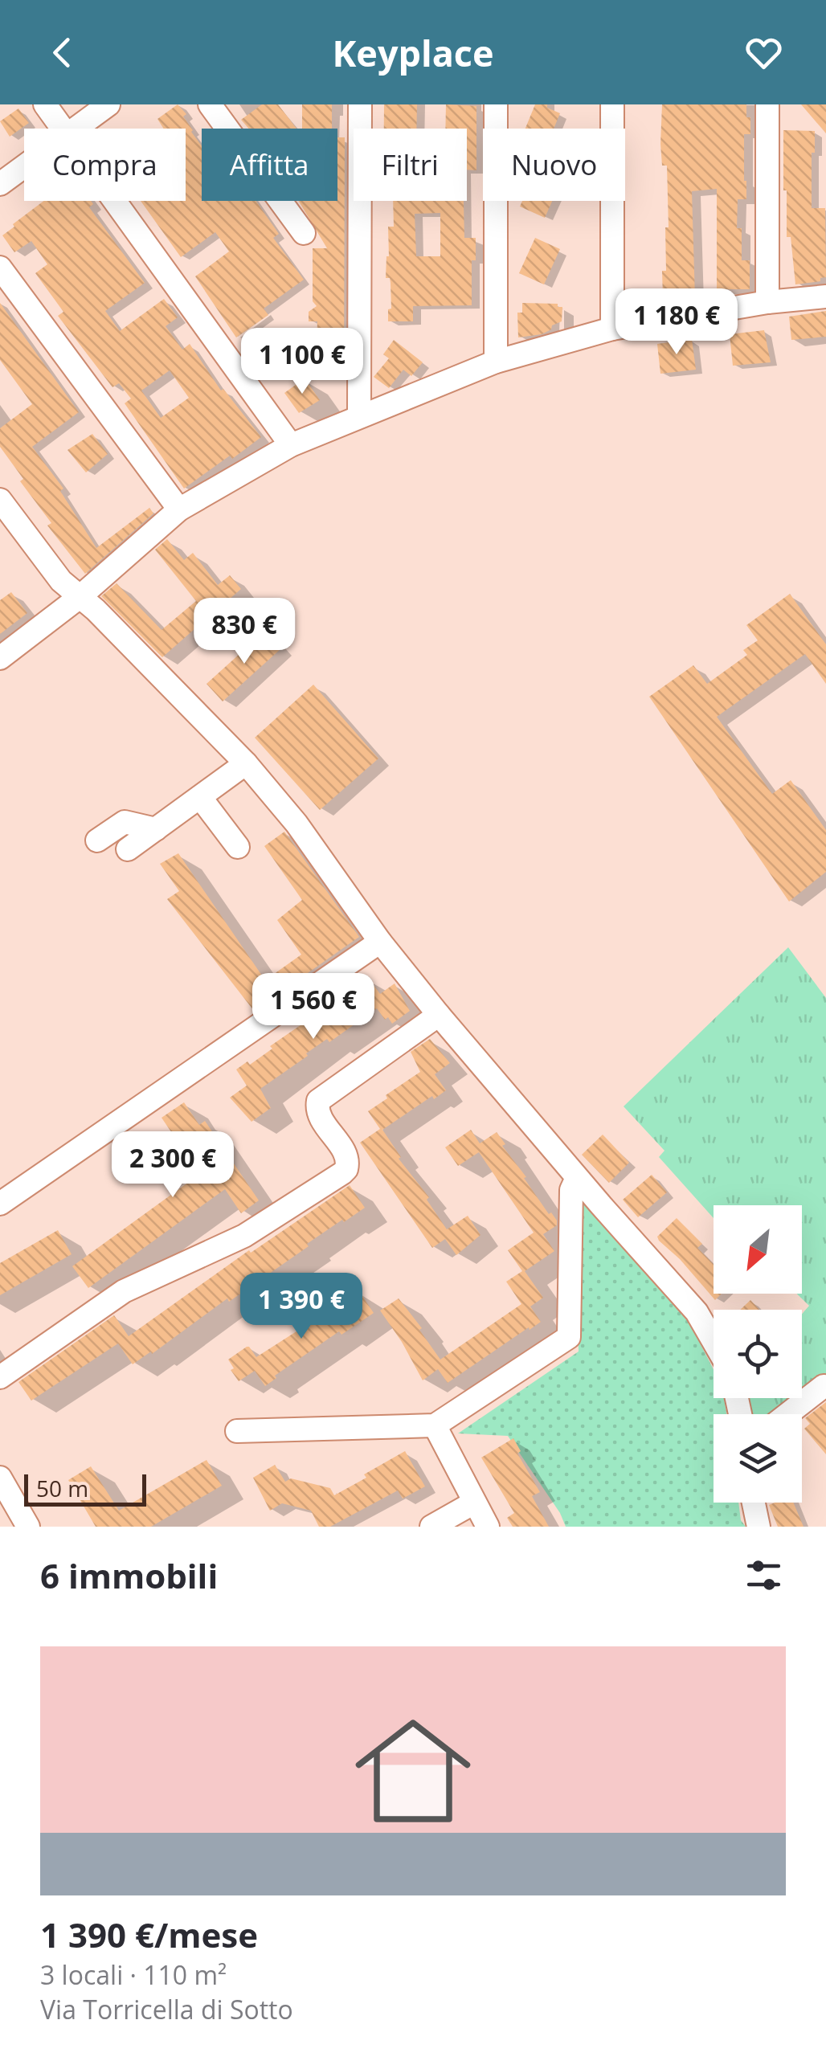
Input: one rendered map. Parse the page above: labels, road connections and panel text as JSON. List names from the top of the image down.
{
  "scale_bar": "50 m",
  "north": "bottom left",
  "page": {
    "header": "Keyplace",
    "chip": [
      "Compra",
      "Affitta",
      "Filtri",
      "Nuovo"
    ],
    "price": [
      "1 180 €",
      "1 100 €",
      "830 €",
      "1 560 €",
      "2 300 €",
      "1 390 €"
    ],
    "scale": "50 m",
    "heading": "6 immobili",
    "list": [
      {
        "name": "1 390 €/mese",
        "note": "3 locali · 110 m² · Via Torricella di Sotto"
      }
    ]
  }
}
